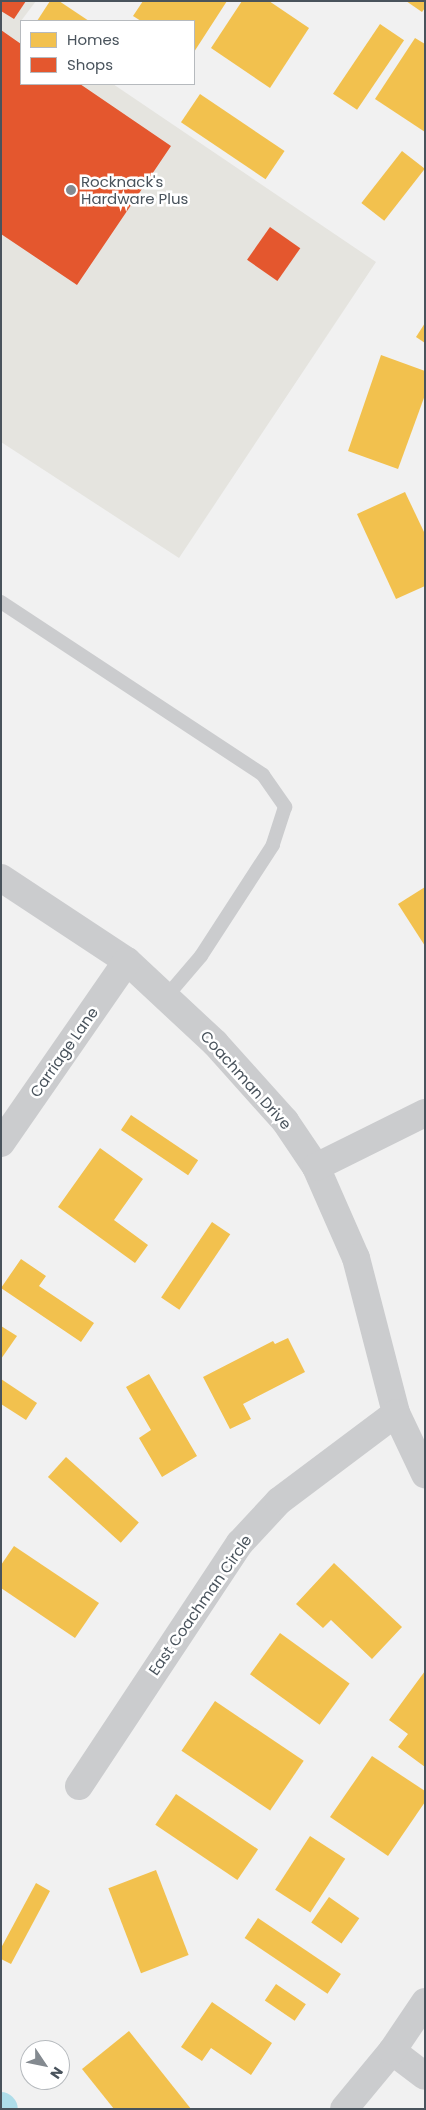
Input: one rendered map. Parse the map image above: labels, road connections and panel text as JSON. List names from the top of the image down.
{
  "streets": {
    "street": ["Carriage Lane", "Coachman Drive", "East Coachman Circle"]
  },
  "crossings": [
    ["Carriage Lane", "Coachman Drive"],
    ["Coachman Drive", "East Coachman Circle"]
  ],
  "places": ["Rocknack's Hardware Plus"],
  "legend": ["Homes", "Shops"],
  "north": "bottom right"
}
